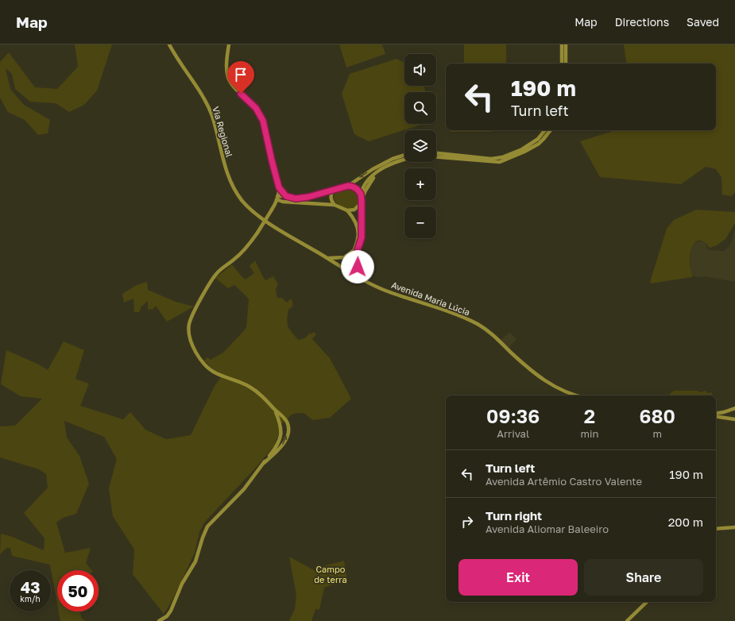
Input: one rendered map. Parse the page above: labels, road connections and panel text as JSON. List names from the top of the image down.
{
  "streets": {
    "main road": ["Via Regional", "Avenida Maria Lúcia"]
  },
  "crossings": [
    ["Via Regional", "Avenida Maria Lúcia"]
  ],
  "parks": ["Campo de terra"],
  "page": {
    "header": "Map",
    "nav": ["Map", "Directions", "Saved"],
    "map_buttons": ["+", "−"],
    "turn": ["190 m", "Turn left"],
    "eta": [
      "09:36",
      "Arrival",
      "2",
      "min",
      "680",
      "m"
    ],
    "list": [
      {
        "name": "Turn left",
        "note": "Avenida Artêmio Castro Valente",
        "value": "190 m"
      },
      {
        "name": "Turn right",
        "note": "Avenida Aliomar Baleeiro",
        "value": "200 m"
      }
    ],
    "buttons": ["Exit", "Share"],
    "speed": "43 km/h",
    "limit": "50"
  }
}
